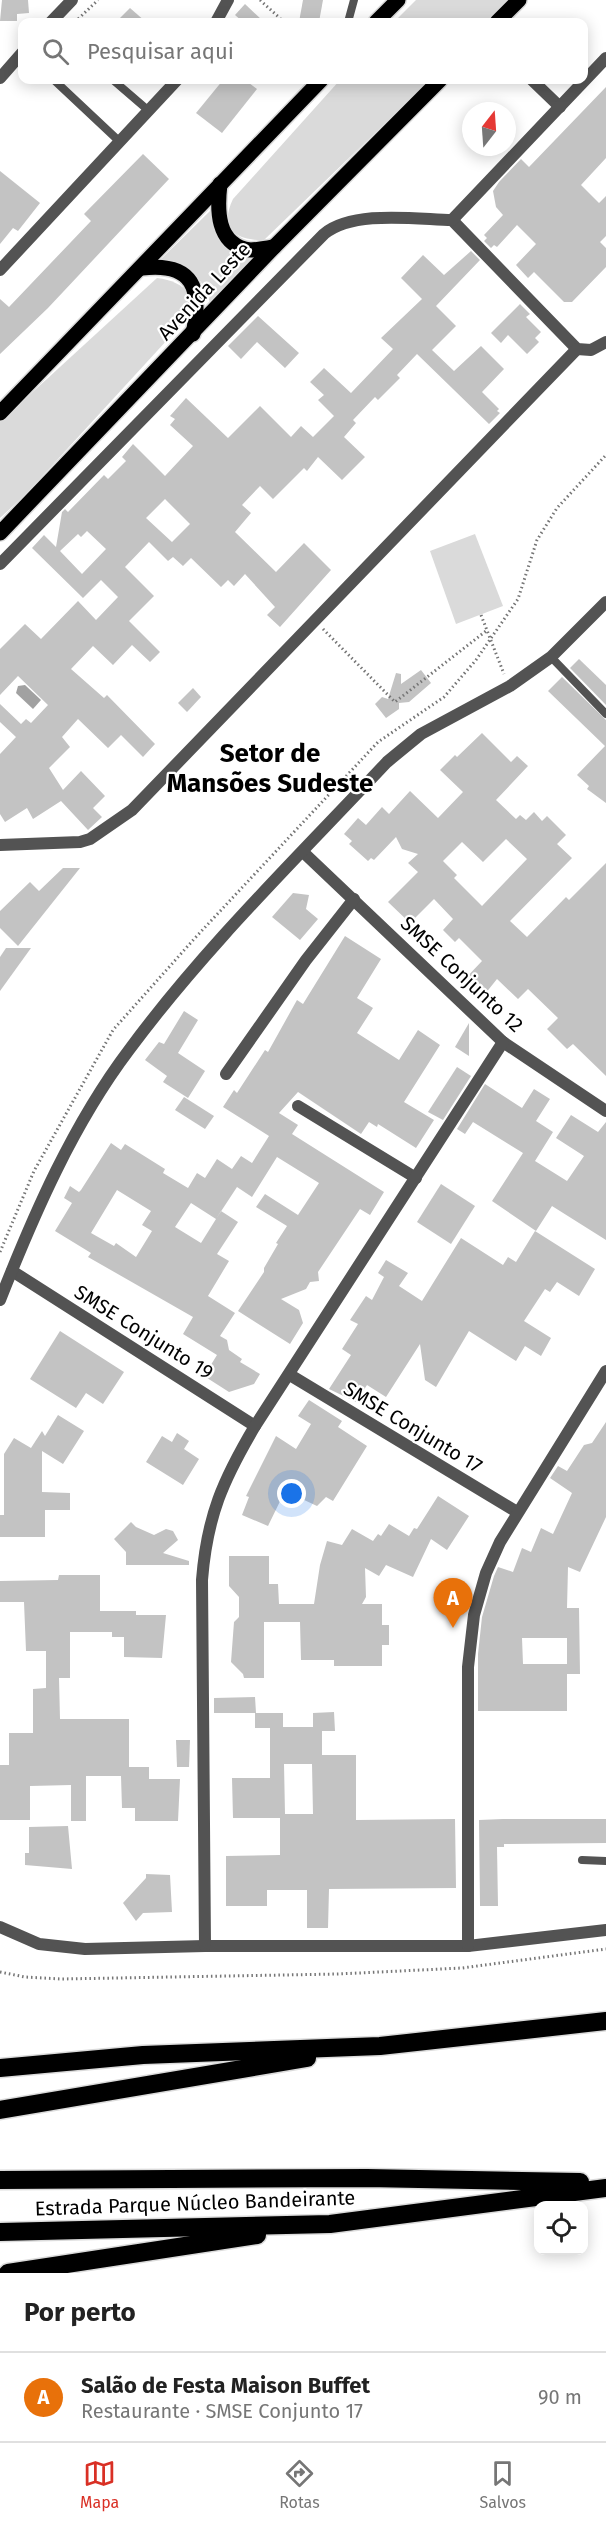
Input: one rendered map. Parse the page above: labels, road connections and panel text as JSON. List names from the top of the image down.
{
  "streets": {
    "highway": ["Estrada Parque Núcleo Bandeirante"],
    "main road": ["Avenida Leste"],
    "street": ["SMSE Conjunto 12", "SMSE Conjunto 19", "SMSE Conjunto 17"]
  },
  "districts": ["Setor de Mansões Sudeste"],
  "north": "top",
  "page": {
    "search": "Pesquisar aqui",
    "pins": "A",
    "heading": "Por perto",
    "list": [
      {
        "mark": "A",
        "name": "Salão de Festa Maison Buffet",
        "note": "Restaurante · SMSE Conjunto 17",
        "value": "90 m"
      }
    ],
    "nav": ["Mapa", "Rotas", "Salvos"]
  }
}
